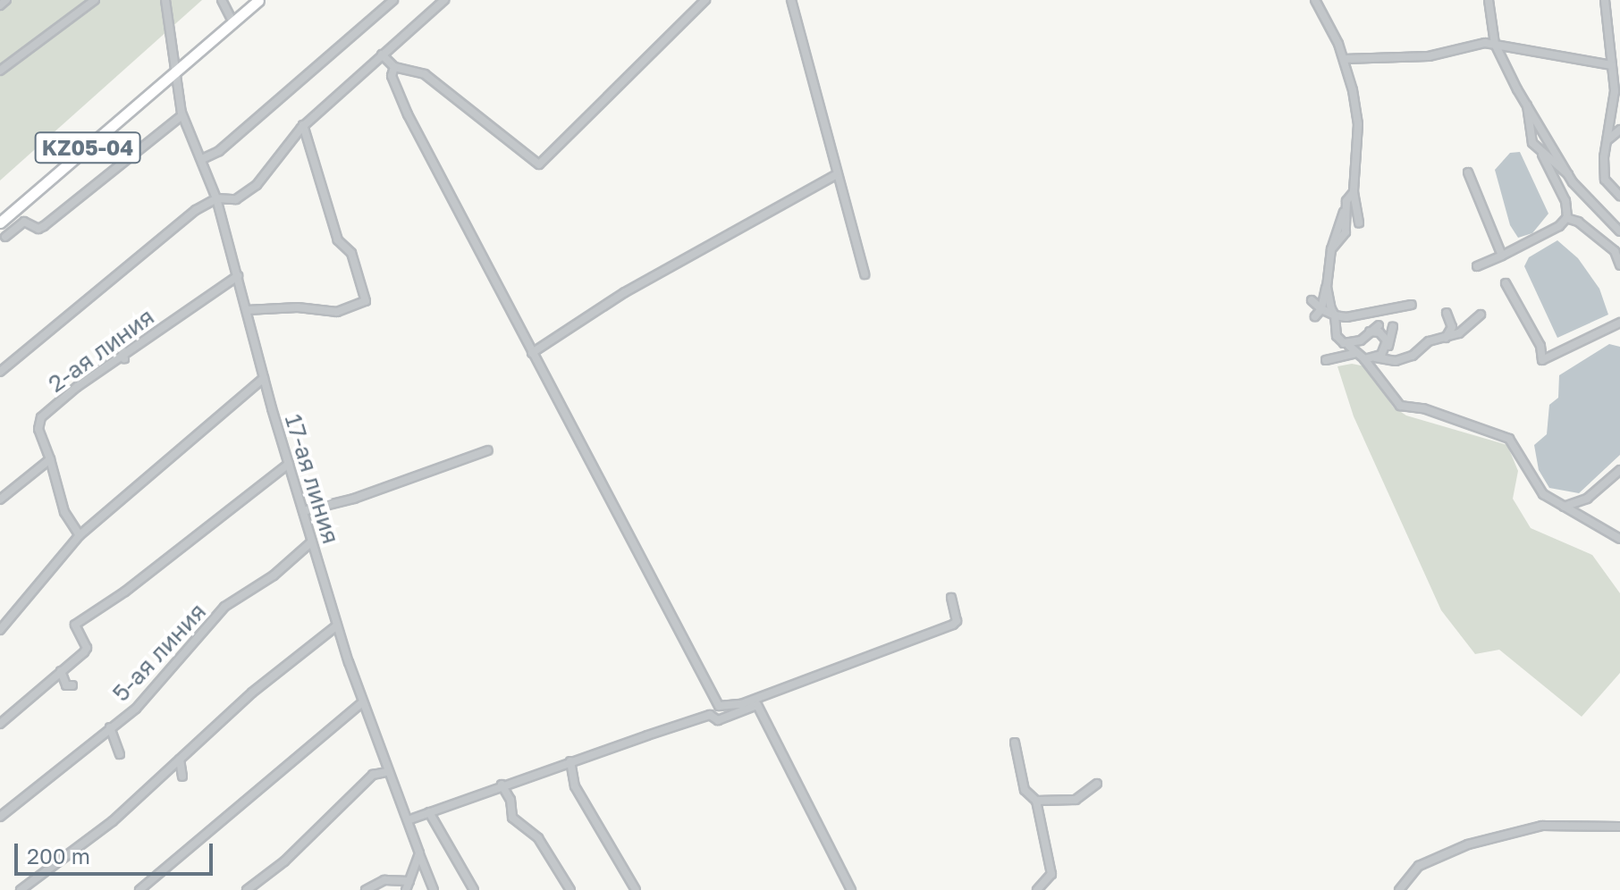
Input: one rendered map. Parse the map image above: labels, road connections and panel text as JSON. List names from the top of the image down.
{
  "streets": {
    "main road": ["KZ05-04"],
    "street": ["2-ая линия", "17-ая линия", "5-ая линия"]
  },
  "crossings": [
    ["KZ05-04", "17-ая линия"],
    ["2-ая линия", "17-ая линия"],
    ["17-ая линия", "5-ая линия"]
  ],
  "scale_bar": "200 m"
}
